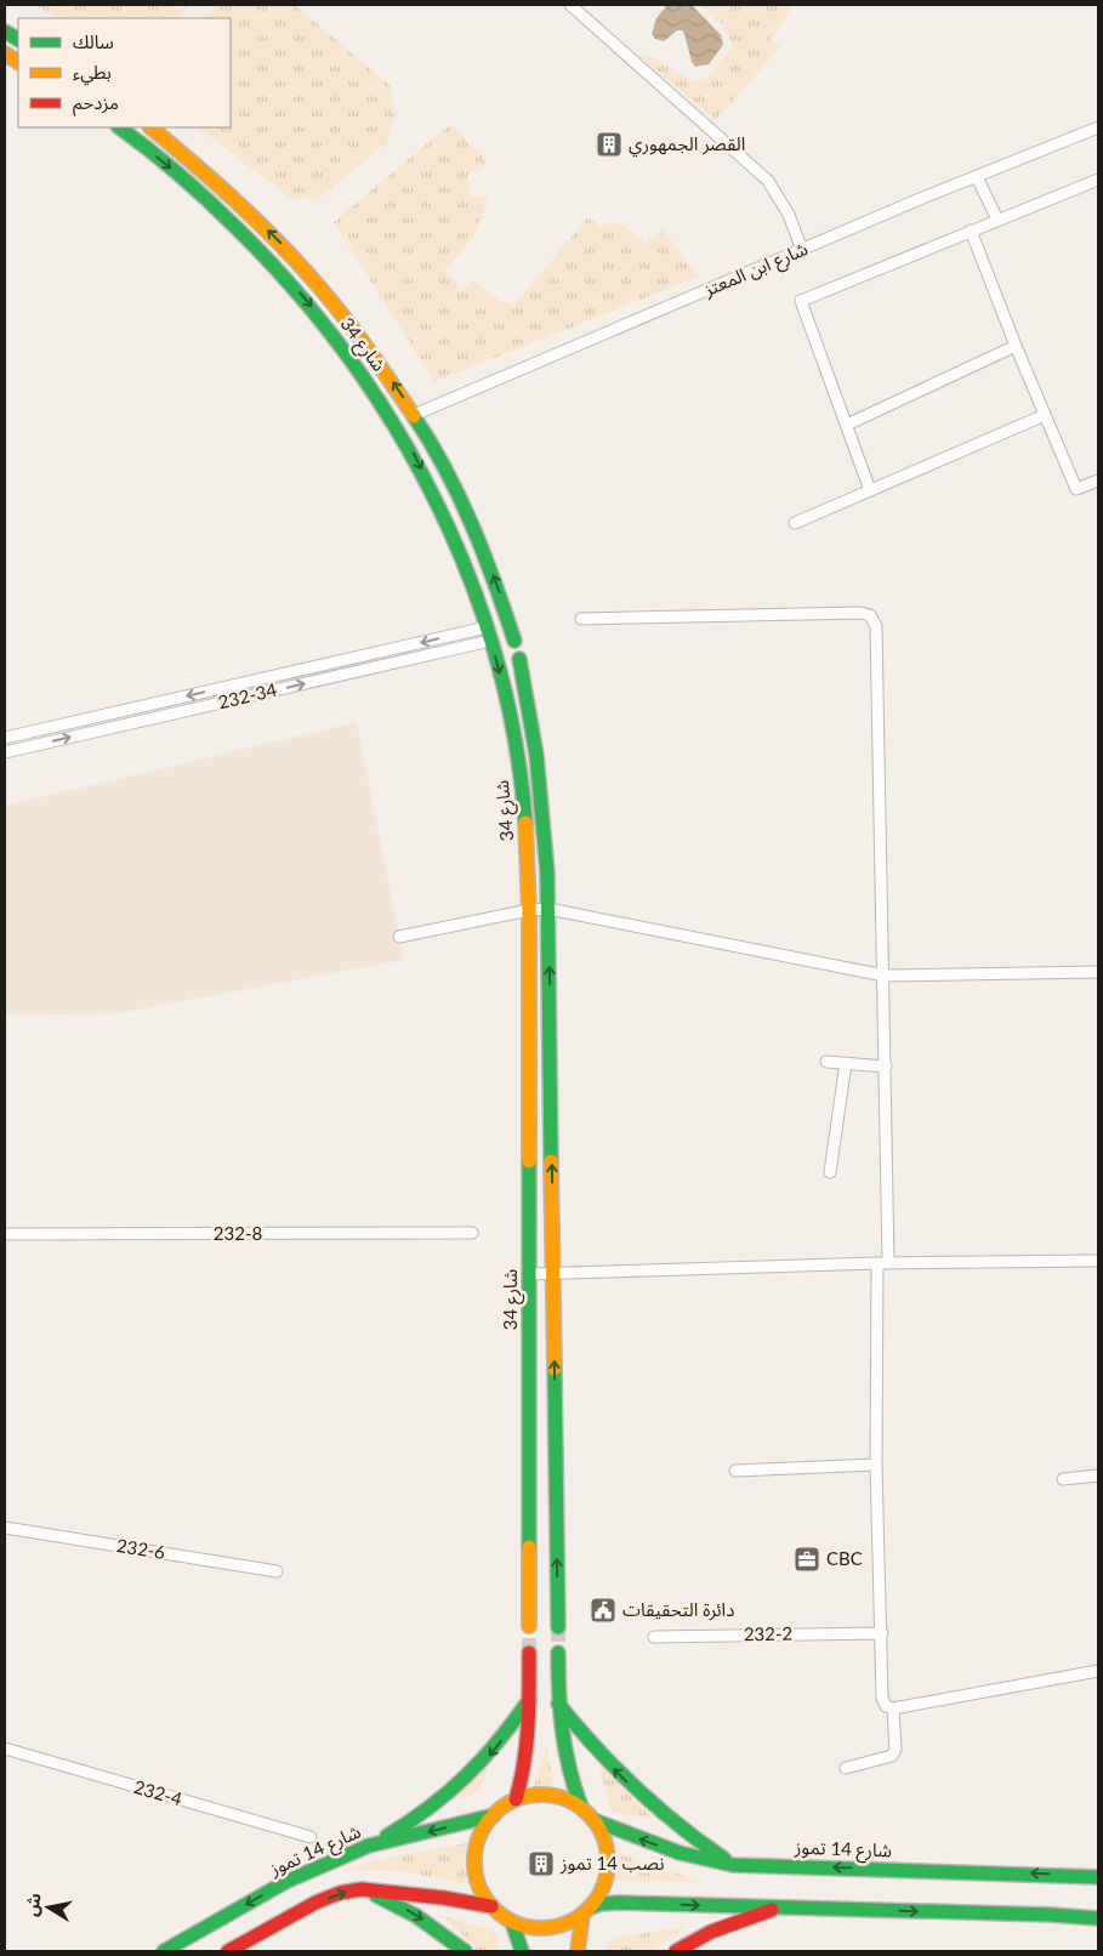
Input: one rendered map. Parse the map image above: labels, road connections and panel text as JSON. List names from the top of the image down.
{
  "streets": {
    "main road": ["شارع 34", "شارع 14 تموز"],
    "street": [
      "شارع ابن المعتز",
      "232-34",
      "232-8",
      "232-6",
      "232-2",
      "232-4"
    ]
  },
  "crossings": [
    ["شارع ابن المعتز", "شارع 34"],
    ["شارع 34", "232-34"]
  ],
  "places": {
    "building": ["القصر الجمهوري", "نصب 14 تموز"],
    "office": ["CBC"],
    "public building": ["دائرة التحقيقات"]
  },
  "legend": ["سالك", "بطيء", "مزدحم"],
  "north": "left"
}
